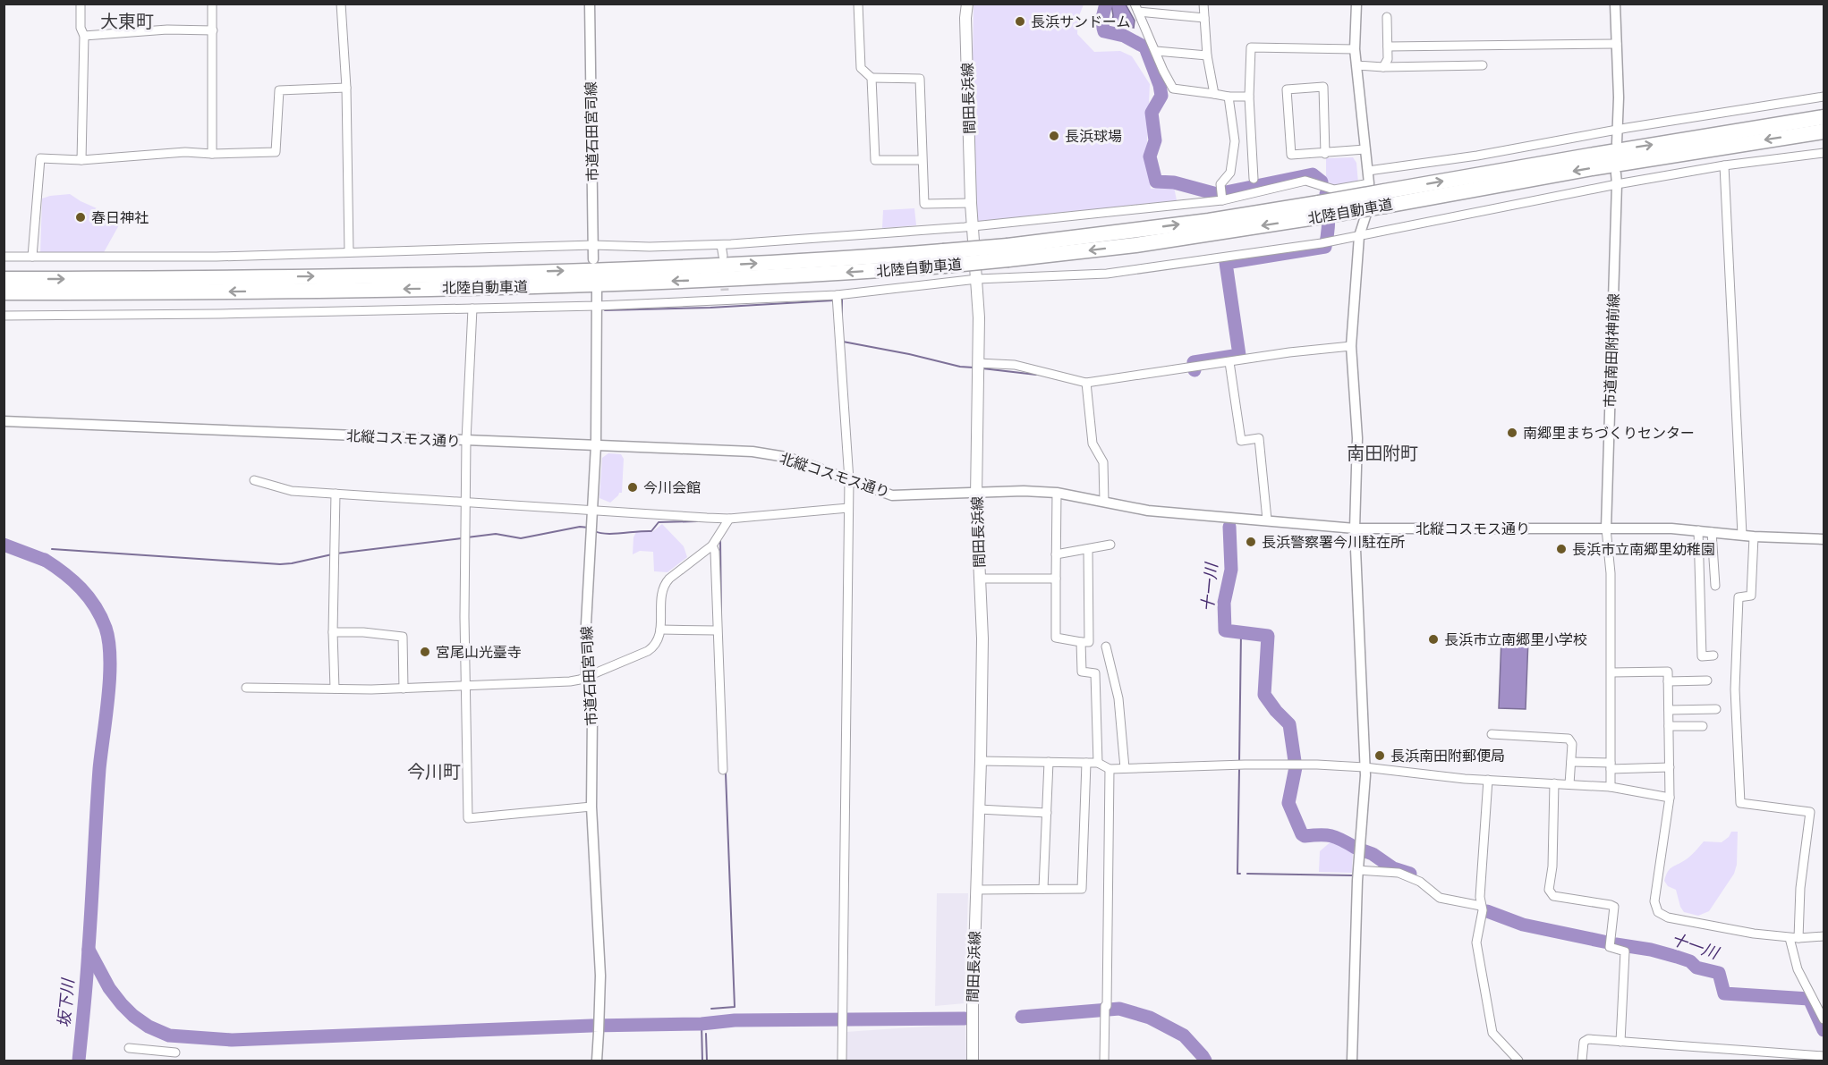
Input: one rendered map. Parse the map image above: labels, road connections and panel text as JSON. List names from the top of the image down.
{
  "streets": {
    "highway": ["北陸自動車道"],
    "main road": ["間田長浜線"],
    "street": ["市道石田宮司線", "市道南田附神前線", "北縦コスモス通り"]
  },
  "crossings": [
    ["間田長浜線", "北縦コスモス通り"],
    ["市道石田宮司線", "北縦コスモス通り"],
    ["市道南田附神前線", "北縦コスモス通り"]
  ],
  "districts": ["大東町", "南田附町", "今川町"],
  "water": ["十一川", "坂下川"],
  "places": [
    "長浜サンドーム",
    "長浜球場",
    "春日神社",
    "南郷里まちづくりセンター",
    "今川会館",
    "長浜警察署今川駐在所",
    "長浜市立南郷里幼稚園",
    "長浜市立南郷里小学校",
    "宮尾山光臺寺",
    "長浜南田附郵便局"
  ]
}
